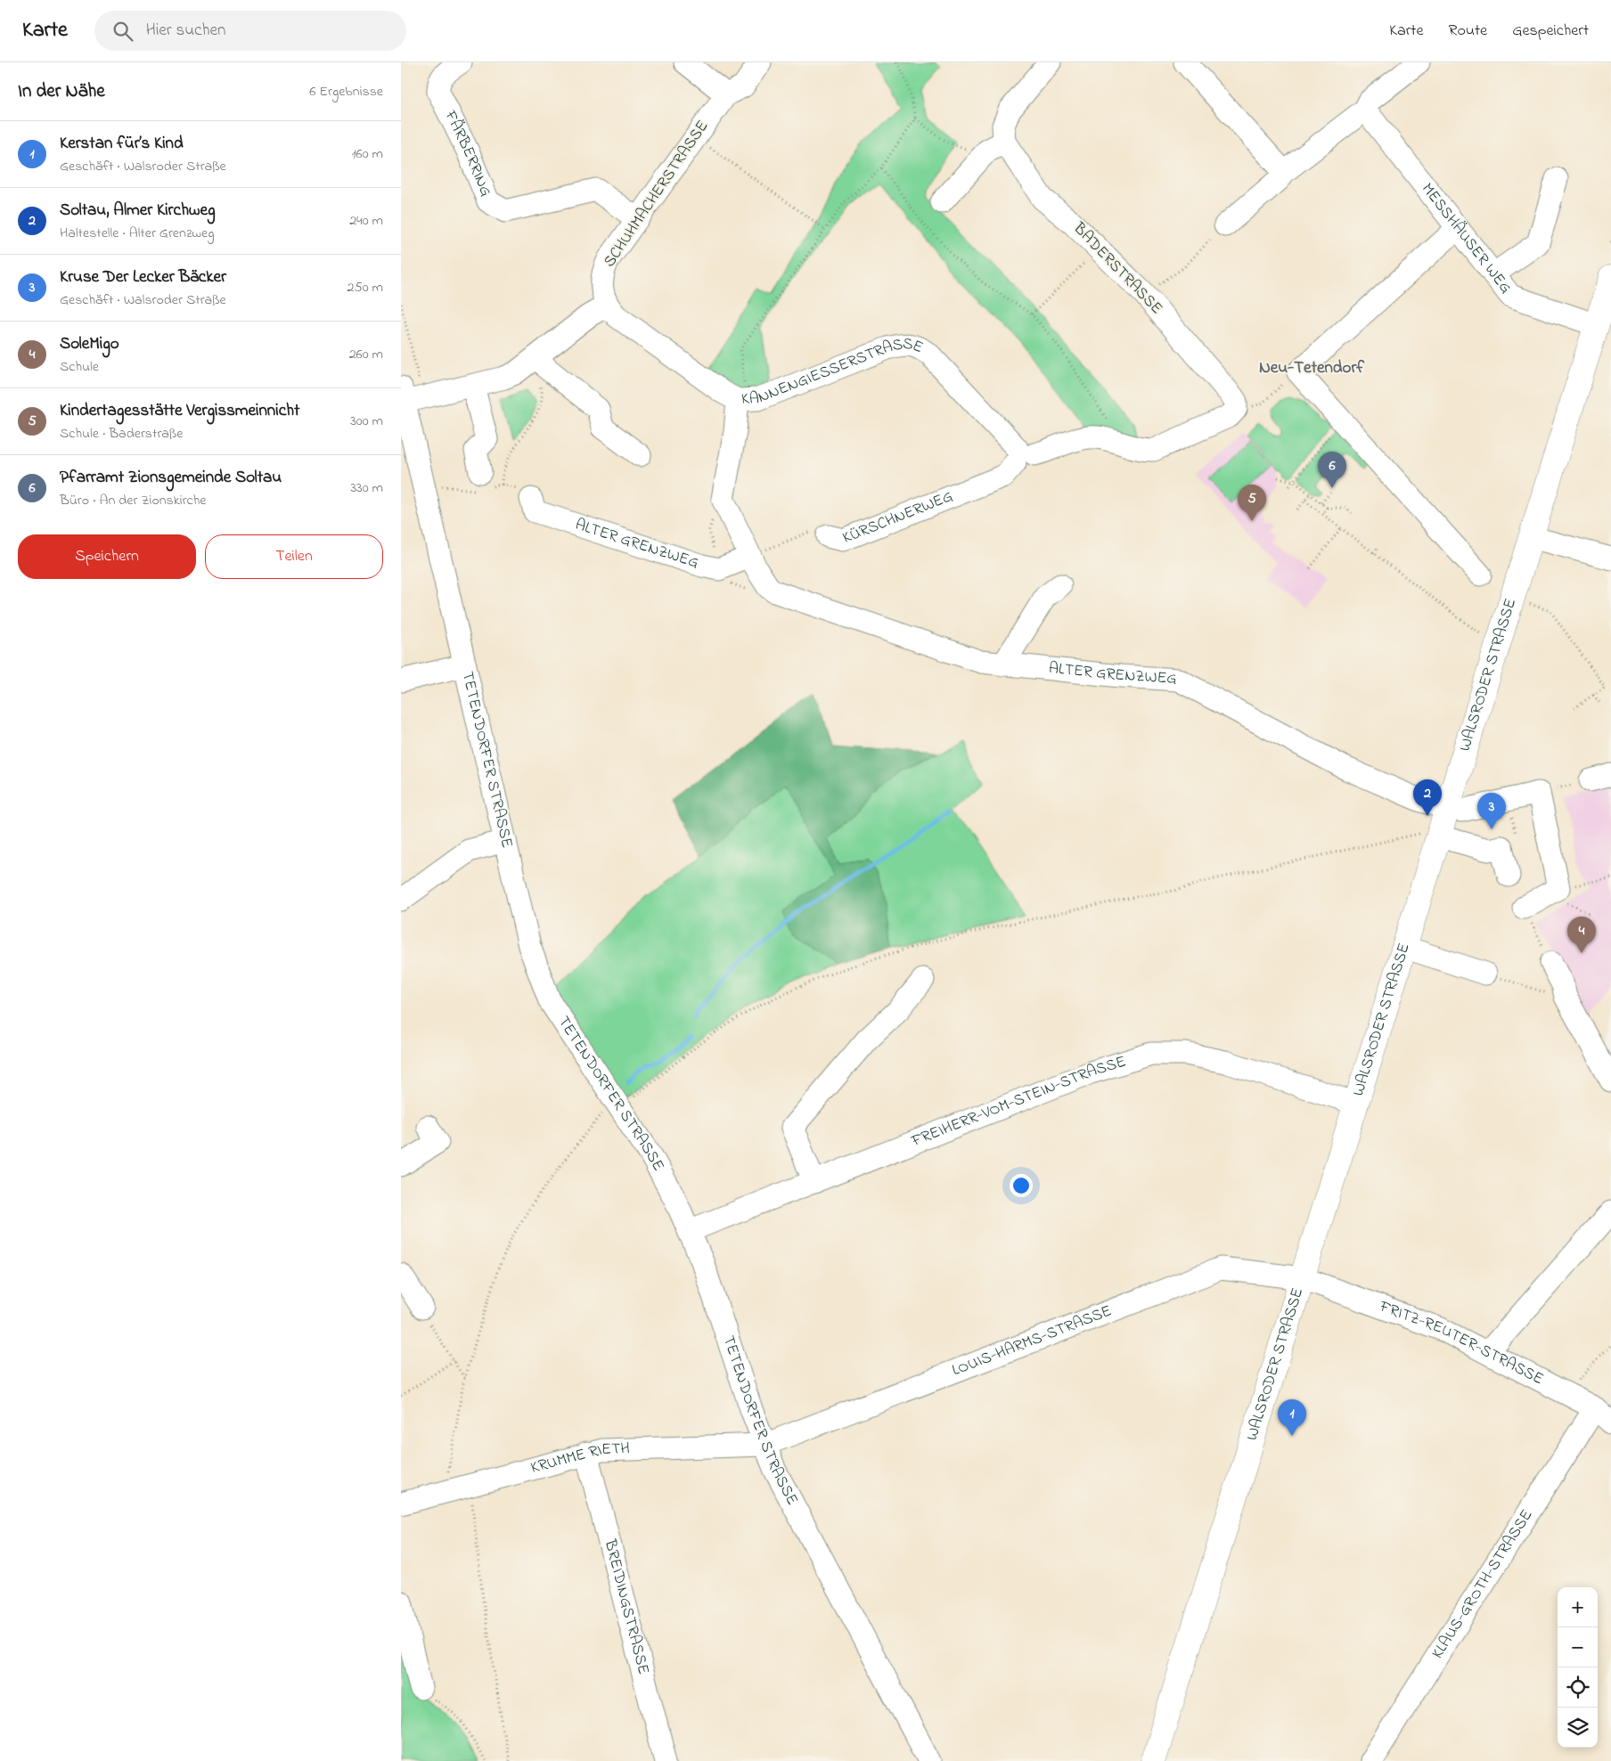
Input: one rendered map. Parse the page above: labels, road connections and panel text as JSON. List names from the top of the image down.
{
  "streets": {
    "main road": ["WALSRODER STRASSE"],
    "street": [
      "FÄRBERRING",
      "SCHUHMACHERSTRASSE",
      "MESSHÄUSER WEG",
      "BADERSTRASSE",
      "KANNENGIESSERSTRASSE",
      "KÜRSCHNERWEG",
      "ALTER GRENZWEG",
      "TETENDORFER STRASSE",
      "FREIHERR-VOM-STEIN-STRASSE",
      "LOUIS-HARMS-STRASSE",
      "FRITZ-REUTER-STRASSE",
      "KRUMME RIETH",
      "KLAUS-GROTH-STRASSE",
      "BREIDINGSTRASSE"
    ]
  },
  "crossings": [
    ["FÄRBERRING", "SCHUHMACHERSTRASSE"],
    ["SCHUHMACHERSTRASSE", "KANNENGIESSERSTRASSE"],
    ["MESSHÄUSER WEG", "WALSRODER STRASSE"],
    ["KANNENGIESSERSTRASSE", "KÜRSCHNERWEG"],
    ["KÜRSCHNERWEG", "ALTER GRENZWEG"],
    ["ALTER GRENZWEG", "WALSRODER STRASSE"],
    ["WALSRODER STRASSE", "FREIHERR-VOM-STEIN-STRASSE"],
    ["WALSRODER STRASSE", "LOUIS-HARMS-STRASSE"],
    ["WALSRODER STRASSE", "FRITZ-REUTER-STRASSE"],
    ["TETENDORFER STRASSE", "FREIHERR-VOM-STEIN-STRASSE"],
    ["TETENDORFER STRASSE", "LOUIS-HARMS-STRASSE"],
    ["TETENDORFER STRASSE", "KRUMME RIETH"],
    ["LOUIS-HARMS-STRASSE", "FRITZ-REUTER-STRASSE"],
    ["LOUIS-HARMS-STRASSE", "KRUMME RIETH"],
    ["FRITZ-REUTER-STRASSE", "KLAUS-GROTH-STRASSE"],
    ["KRUMME RIETH", "BREIDINGSTRASSE"]
  ],
  "districts": ["Neu-Tetendorf"],
  "page": {
    "header": "Karte",
    "search": "Hier suchen",
    "nav": ["Karte", "Route", "Gespeichert"],
    "heading": ["In der Nähe", "6 Ergebnisse"],
    "list": [
      {
        "mark": "1",
        "name": "Kerstan für’s Kind",
        "note": "Geschäft · Walsroder Straße",
        "value": "160 m"
      },
      {
        "mark": "2",
        "name": "Soltau, Almer Kirchweg",
        "note": "Haltestelle · Alter Grenzweg",
        "value": "240 m"
      },
      {
        "mark": "3",
        "name": "Kruse Der Lecker Bäcker",
        "note": "Geschäft · Walsroder Straße",
        "value": "250 m"
      },
      {
        "mark": "4",
        "name": "SoleMigo",
        "note": "Schule",
        "value": "260 m"
      },
      {
        "mark": "5",
        "name": "Kindertagesstätte Vergissmeinnicht",
        "note": "Schule · Baderstraße",
        "value": "300 m"
      },
      {
        "mark": "6",
        "name": "Pfarramt Zionsgemeinde Soltau",
        "note": "Büro · An der Zionskirche",
        "value": "330 m"
      }
    ],
    "pins": [
      "6",
      "5",
      "2",
      "3",
      "4",
      "1"
    ],
    "buttons": ["Speichern", "Teilen"],
    "map_buttons": ["+", "−"]
  }
}
